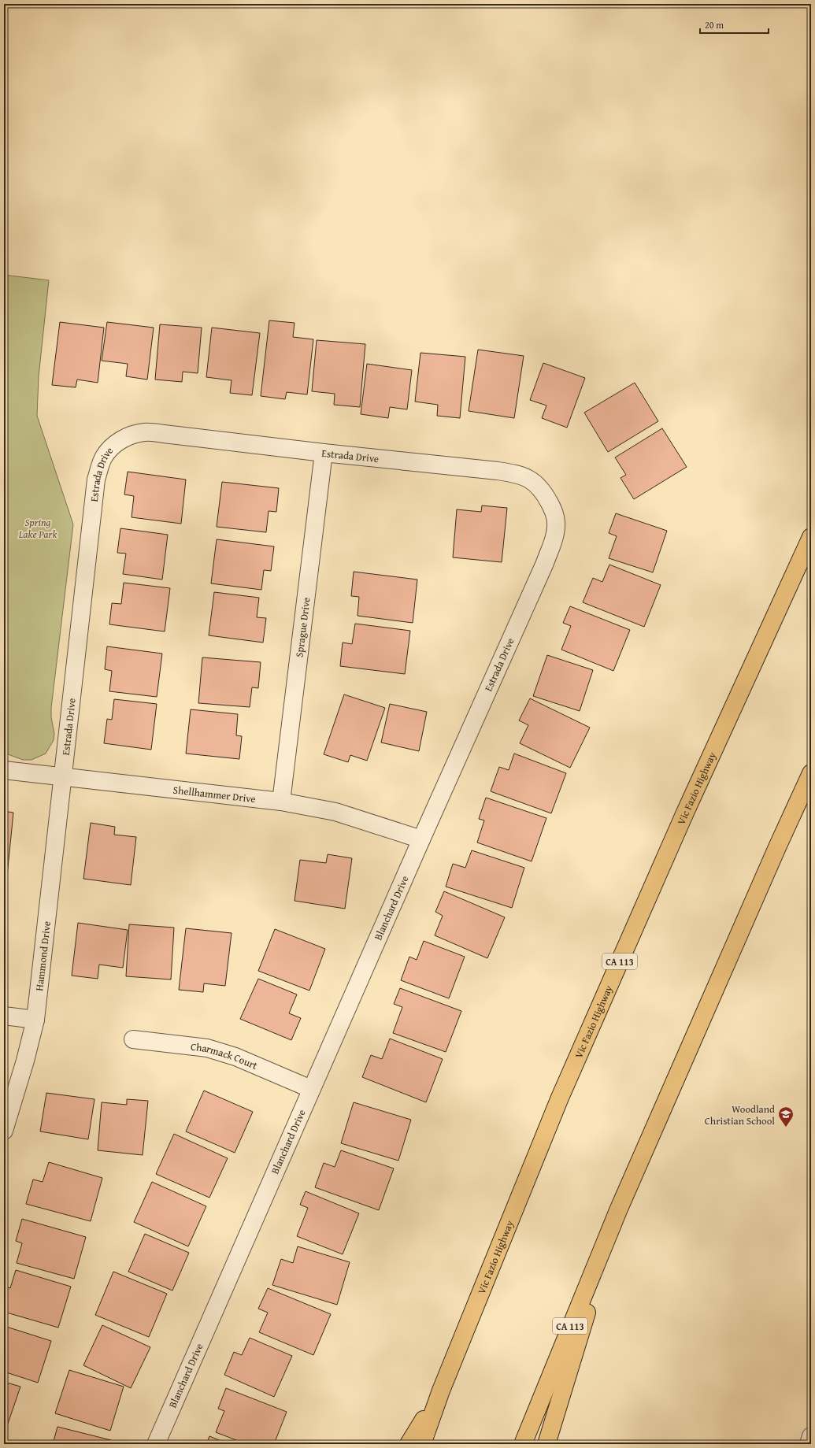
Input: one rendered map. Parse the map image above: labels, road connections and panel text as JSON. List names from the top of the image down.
{
  "streets": {
    "highway": ["Vic Fazio Highway", "CA 113"],
    "street": [
      "Estrada Drive",
      "Sprague Drive",
      "Shellhammer Drive",
      "Blanchard Drive",
      "Hammond Drive",
      "Charmack Court"
    ]
  },
  "crossings": [
    ["Estrada Drive", "Sprague Drive"],
    ["Estrada Drive", "Shellhammer Drive"],
    ["Estrada Drive", "Blanchard Drive"],
    ["Estrada Drive", "Hammond Drive"],
    ["Sprague Drive", "Shellhammer Drive"],
    ["Shellhammer Drive", "Blanchard Drive"],
    ["Shellhammer Drive", "Hammond Drive"],
    ["Blanchard Drive", "Charmack Court"]
  ],
  "parks": ["Spring Lake Park"],
  "places": {
    "school or university": ["Woodland Christian School"]
  },
  "scale_bar": "20 m"
}
